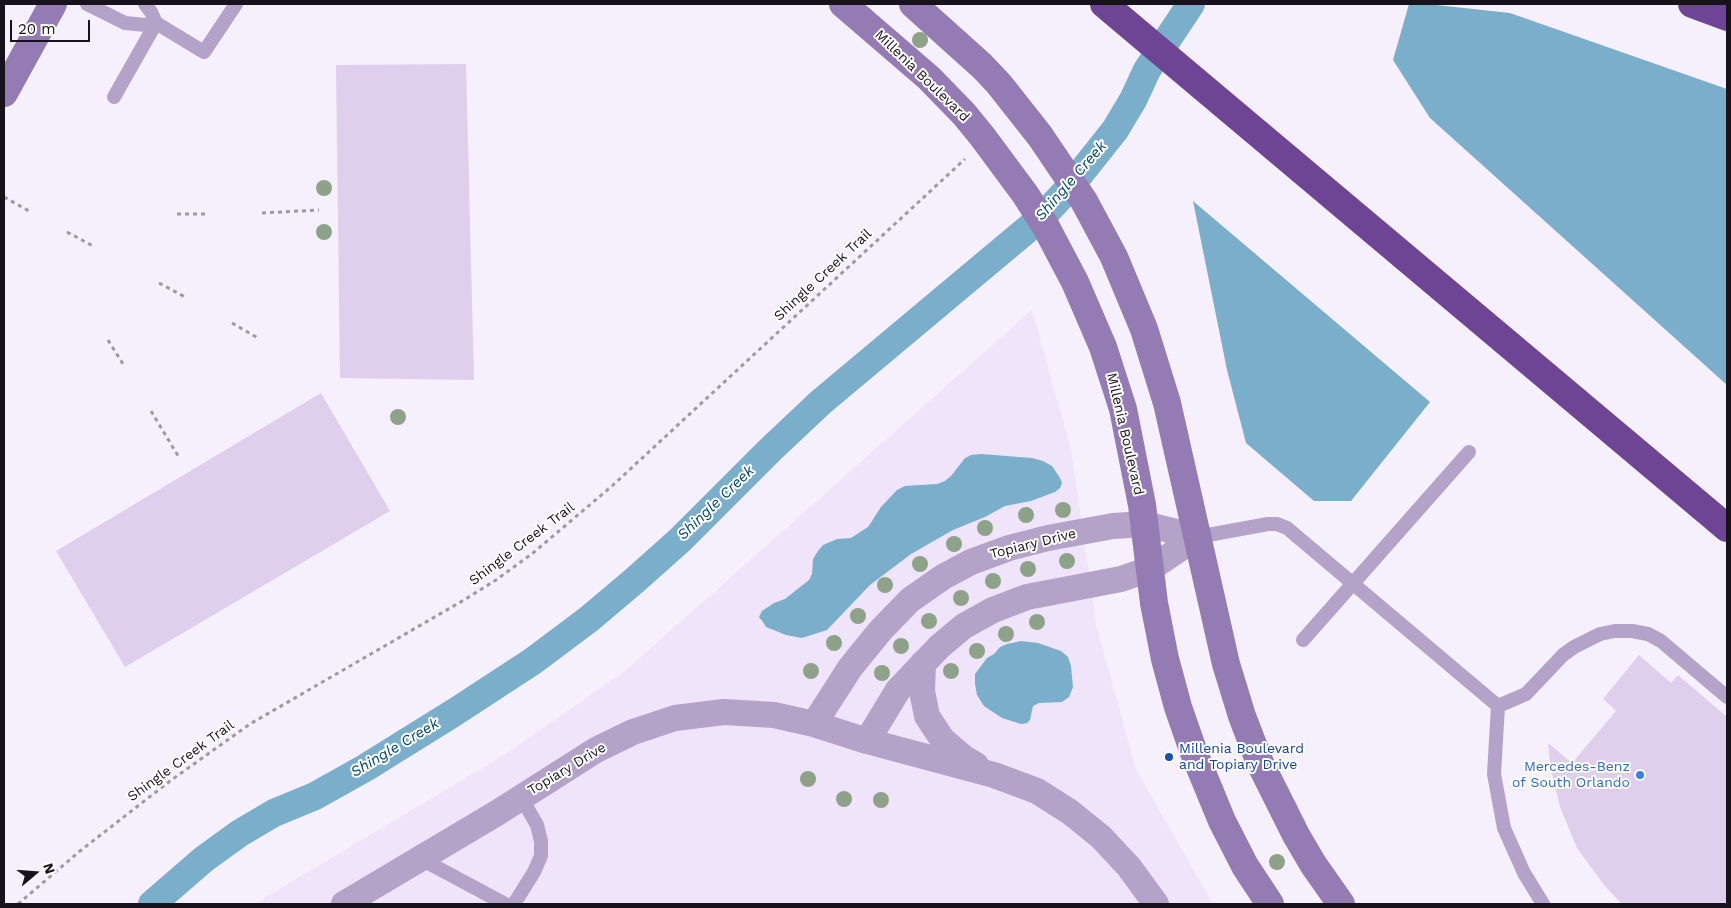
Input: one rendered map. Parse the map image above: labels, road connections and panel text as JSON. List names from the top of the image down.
{
  "streets": {
    "street": ["Millenia Boulevard", "Topiary Drive"],
    "path": ["Shingle Creek Trail"]
  },
  "crossings": [
    ["Millenia Boulevard", "Topiary Drive"]
  ],
  "water": ["Shingle Creek"],
  "places": ["Millenia Boulevard and Topiary Drive", "Mercedes-Benz of South Orlando"],
  "scale_bar": "20 m",
  "north": "right"
}
